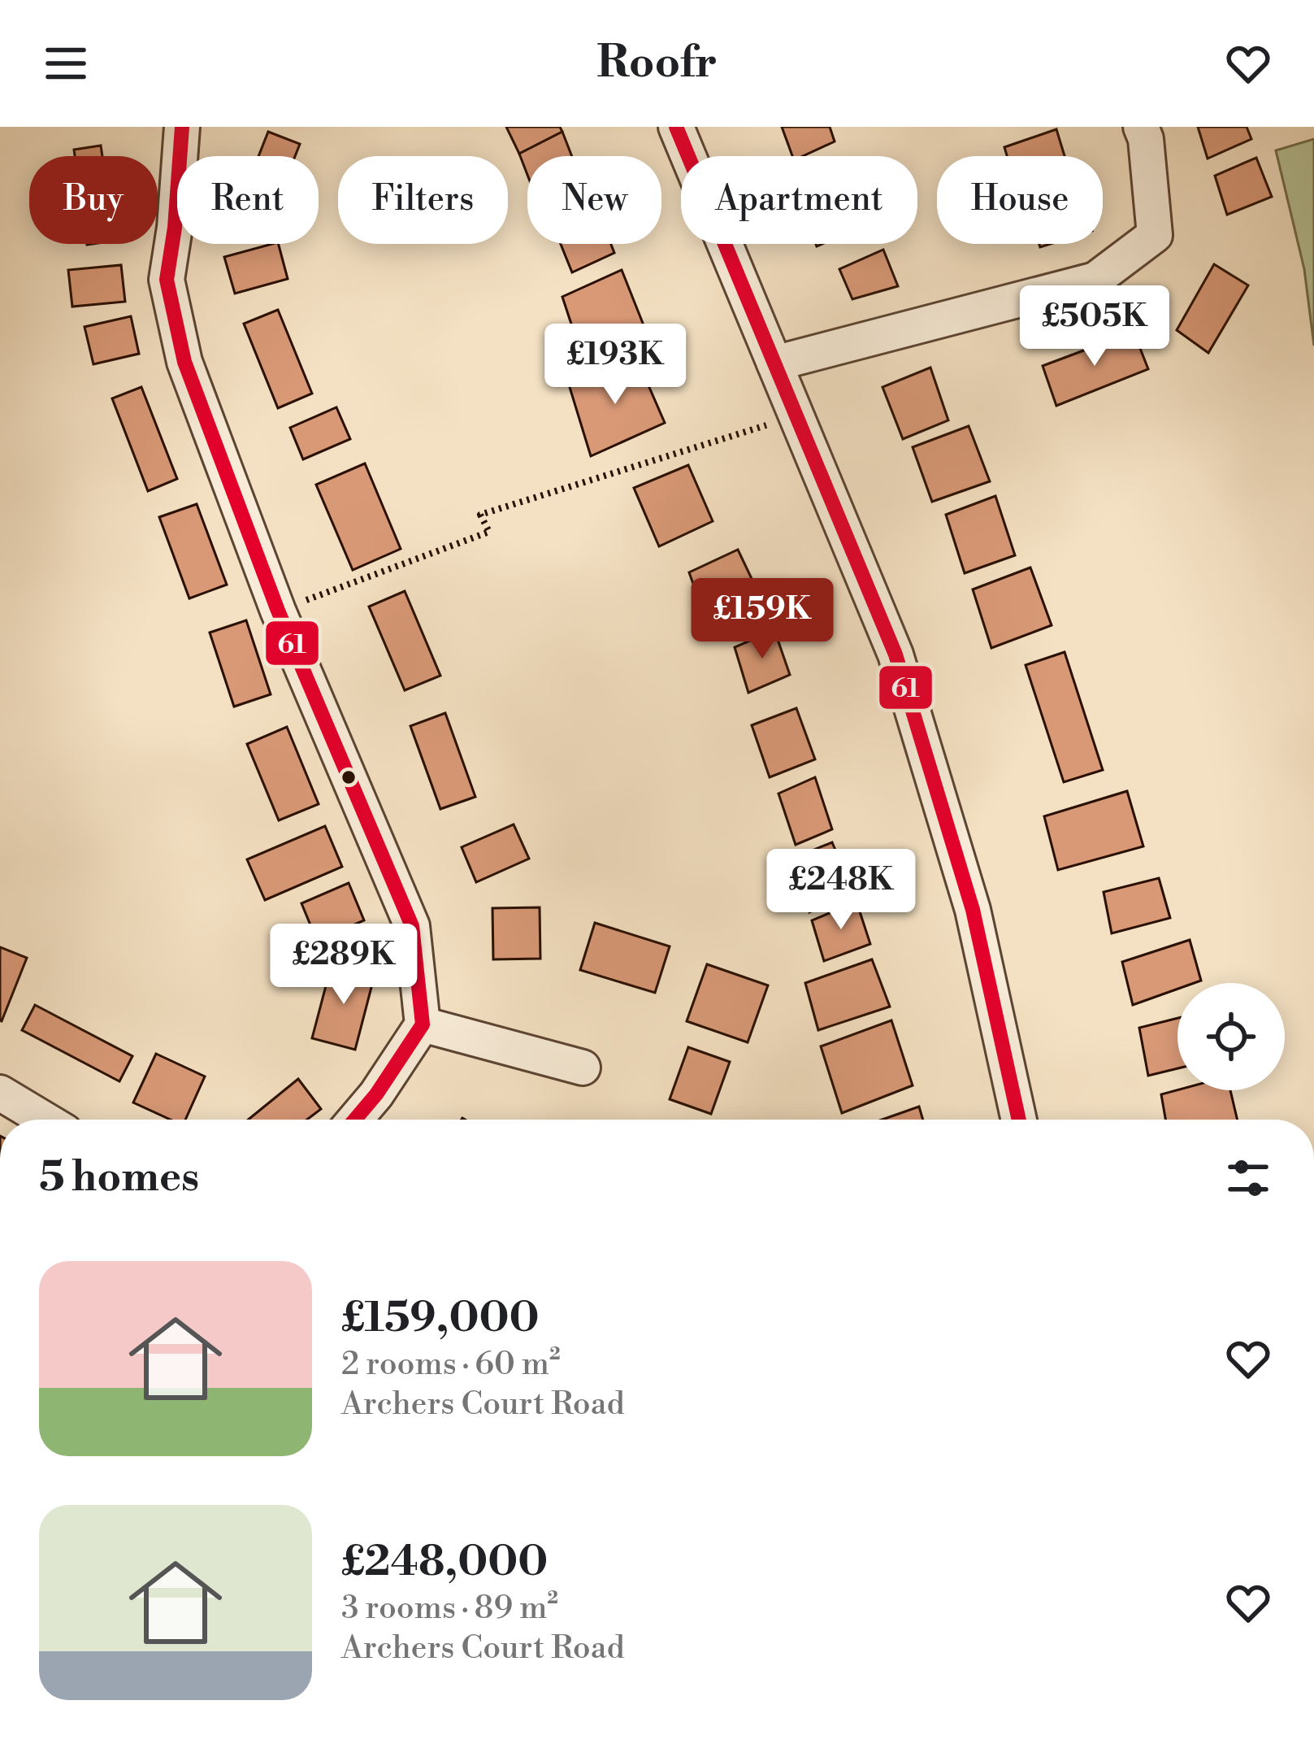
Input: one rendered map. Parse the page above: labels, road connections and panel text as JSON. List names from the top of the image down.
{
  "lines": ["transit line 61"],
  "page": {
    "header": "Roofr",
    "chip": [
      "Buy",
      "Rent",
      "Filters",
      "New",
      "Apartment",
      "House"
    ],
    "price": [
      "£505K",
      "£193K",
      "£159K",
      "£248K",
      "£289K"
    ],
    "heading": "5 homes",
    "list": [
      {
        "name": "£159,000",
        "note": "2 rooms · 60 m² · Archers Court Road"
      },
      {
        "name": "£248,000",
        "note": "3 rooms · 89 m² · Archers Court Road"
      }
    ]
  }
}
